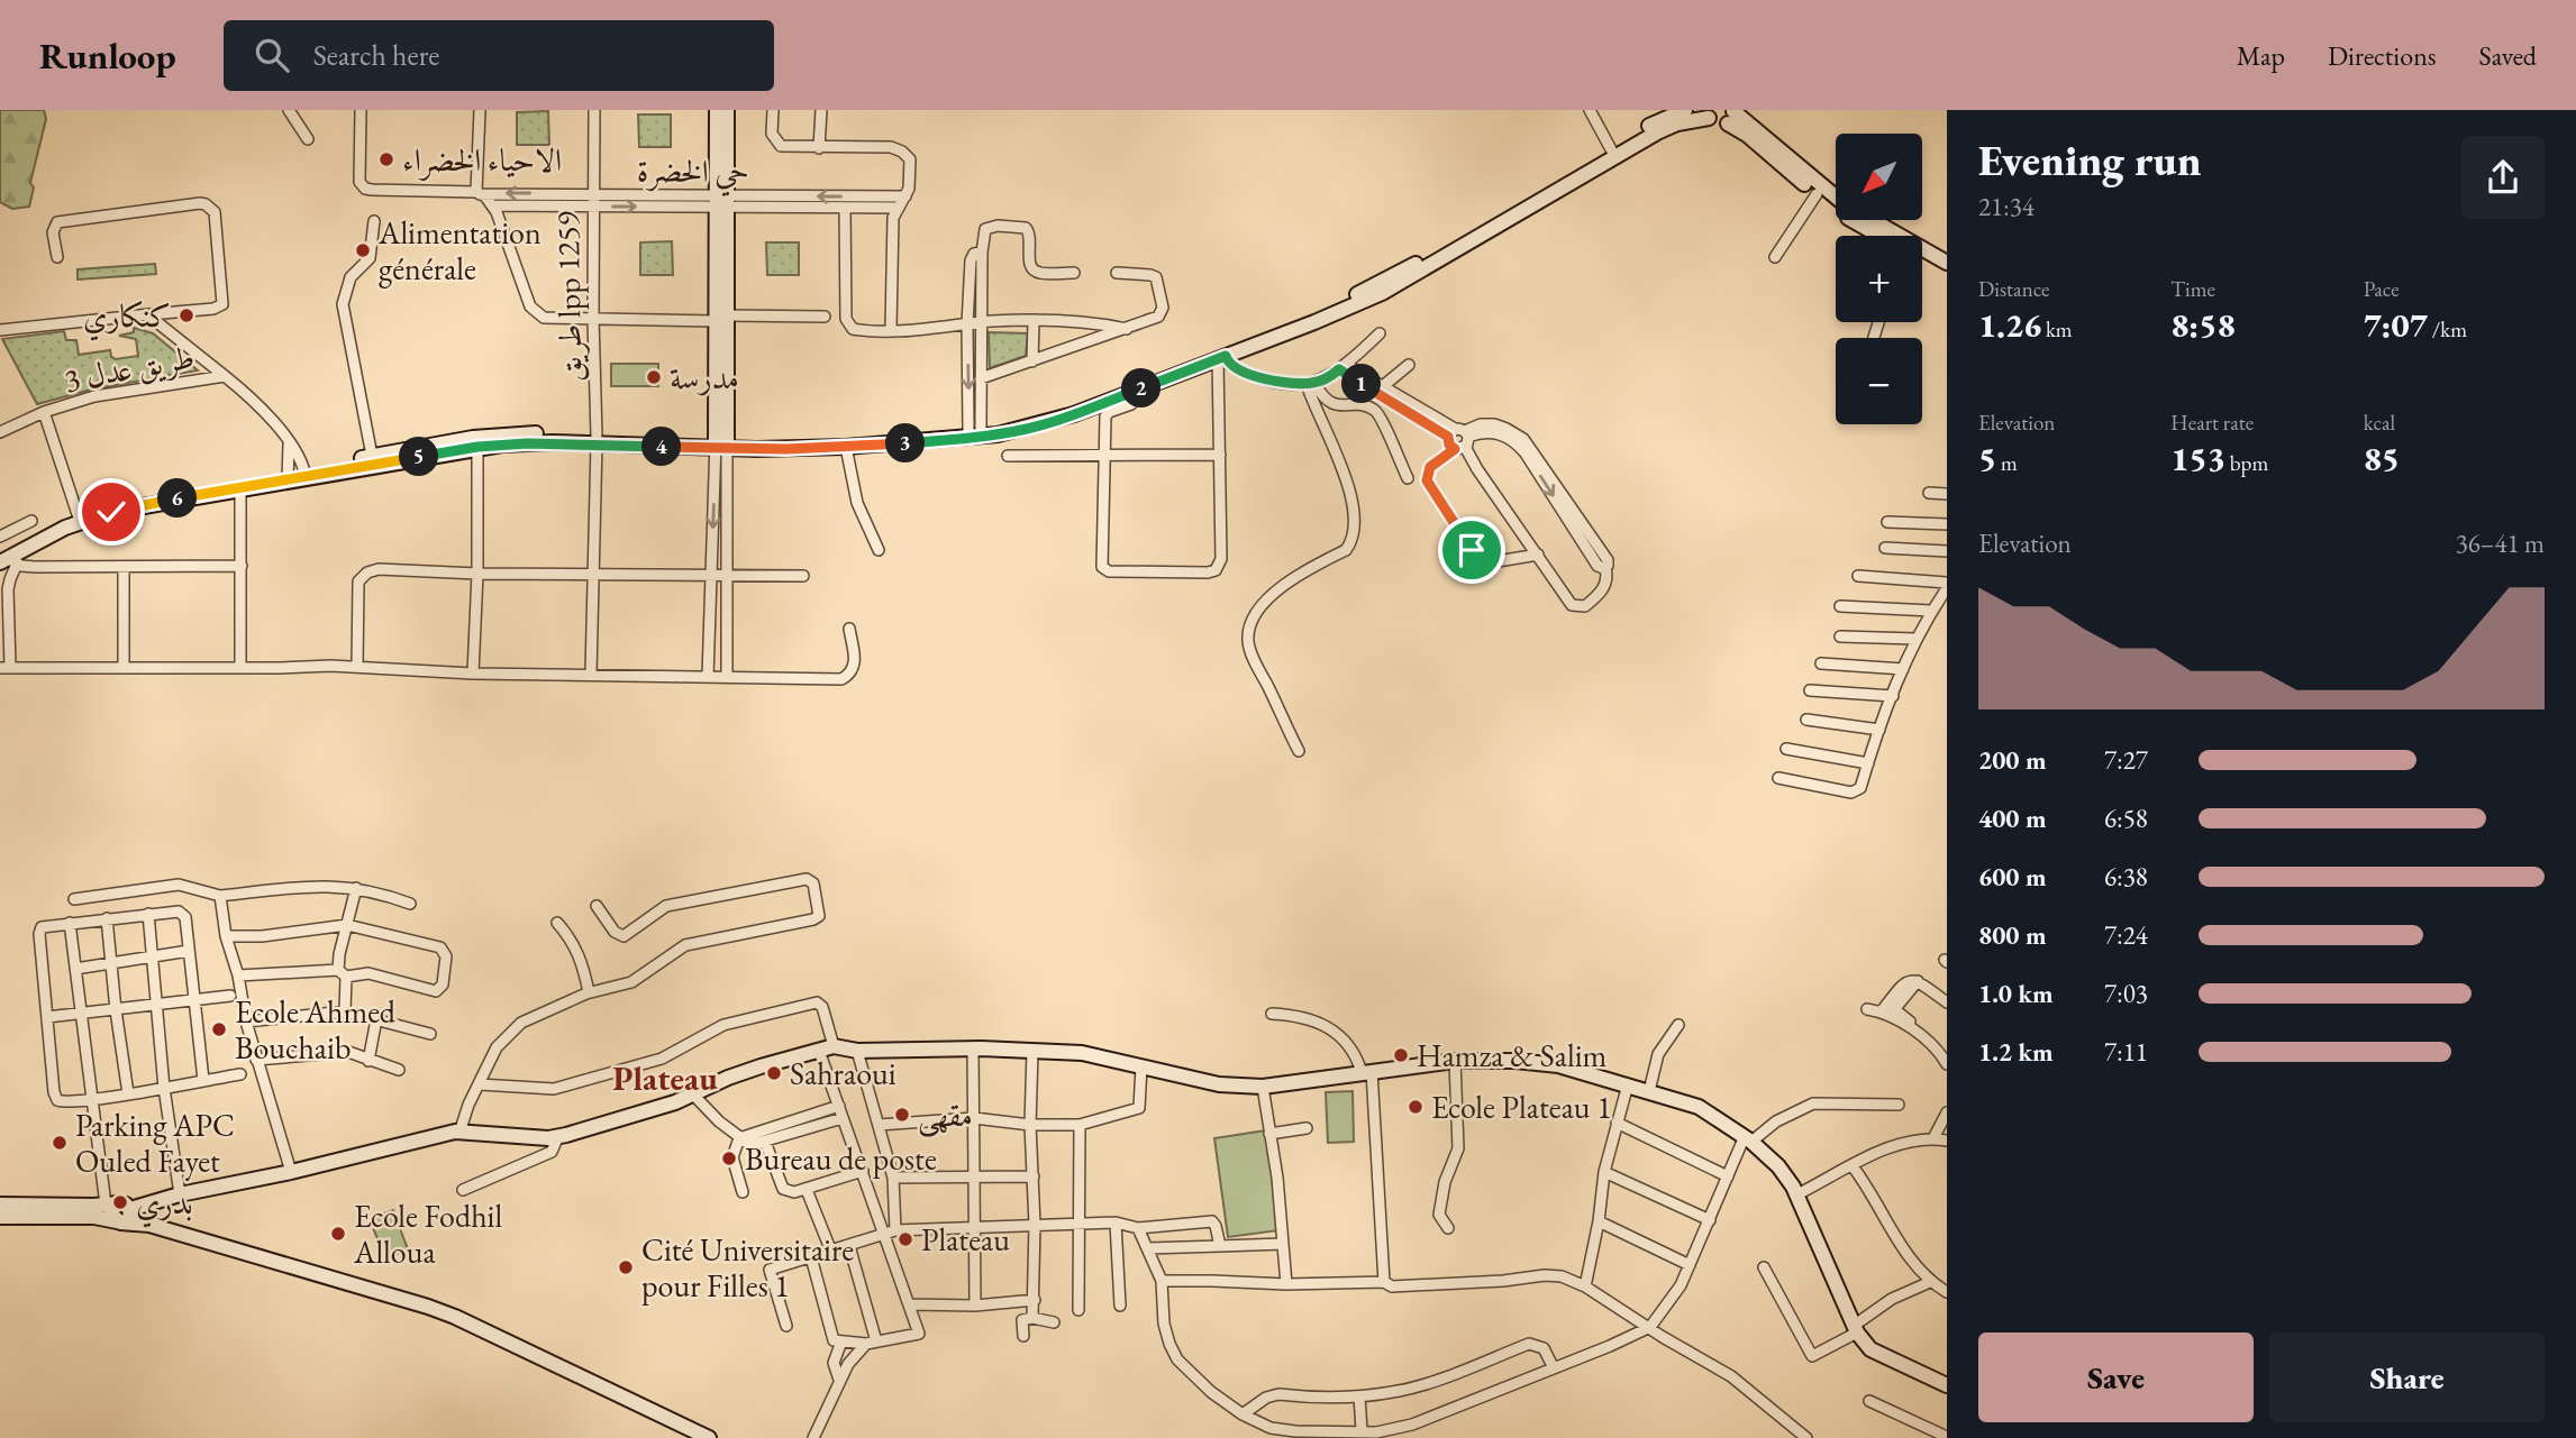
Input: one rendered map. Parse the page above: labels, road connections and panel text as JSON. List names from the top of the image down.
{
  "streets": {
    "street": ["حي الخضرة", "طريق lpp 1259", "طريق عدل 3"]
  },
  "crossings": [
    ["حي الخضرة", "طريق lpp 1259"]
  ],
  "districts": ["Plateau"],
  "places": [
    "الاحياء الخضراء",
    "Alimentation générale",
    "كنكاري",
    "مدرسة",
    "Ecole Ahmed Bouchaib",
    "Hamza & Salim",
    "Sahraoui",
    "Ecole Plateau 1",
    "مقهى",
    "Parking APC Ouled Fayet",
    "Bureau de poste",
    "بدري",
    "Ecole Fodhil Alloua",
    "Plateau",
    "Cité Universitaire pour Filles 1"
  ],
  "north": "bottom left",
  "page": {
    "header": "Runloop",
    "search": "Search here",
    "nav": ["Map", "Directions", "Saved"],
    "heading": ["Evening run", "21:34"],
    "map_buttons": ["+", "−"],
    "stats": [
      ["Distance", "1.26 km"],
      ["Time", "8:58"],
      ["Pace", "7:07 /km"],
      ["Elevation", "5 m"],
      ["Heart rate", "153 bpm"],
      ["kcal", "85"]
    ],
    "pins": [
      "1",
      "2",
      "3",
      "4",
      "5",
      "6"
    ],
    "chart": ["Elevation", "36–41 m"],
    "list": [
      {
        "name": "200 m",
        "note": "7:27"
      },
      {
        "name": "400 m",
        "note": "6:58"
      },
      {
        "name": "600 m",
        "note": "6:38"
      },
      {
        "name": "800 m",
        "note": "7:24"
      },
      {
        "name": "1.0 km",
        "note": "7:03"
      },
      {
        "name": "1.2 km",
        "note": "7:11"
      }
    ],
    "buttons": ["Save", "Share"]
  }
}
